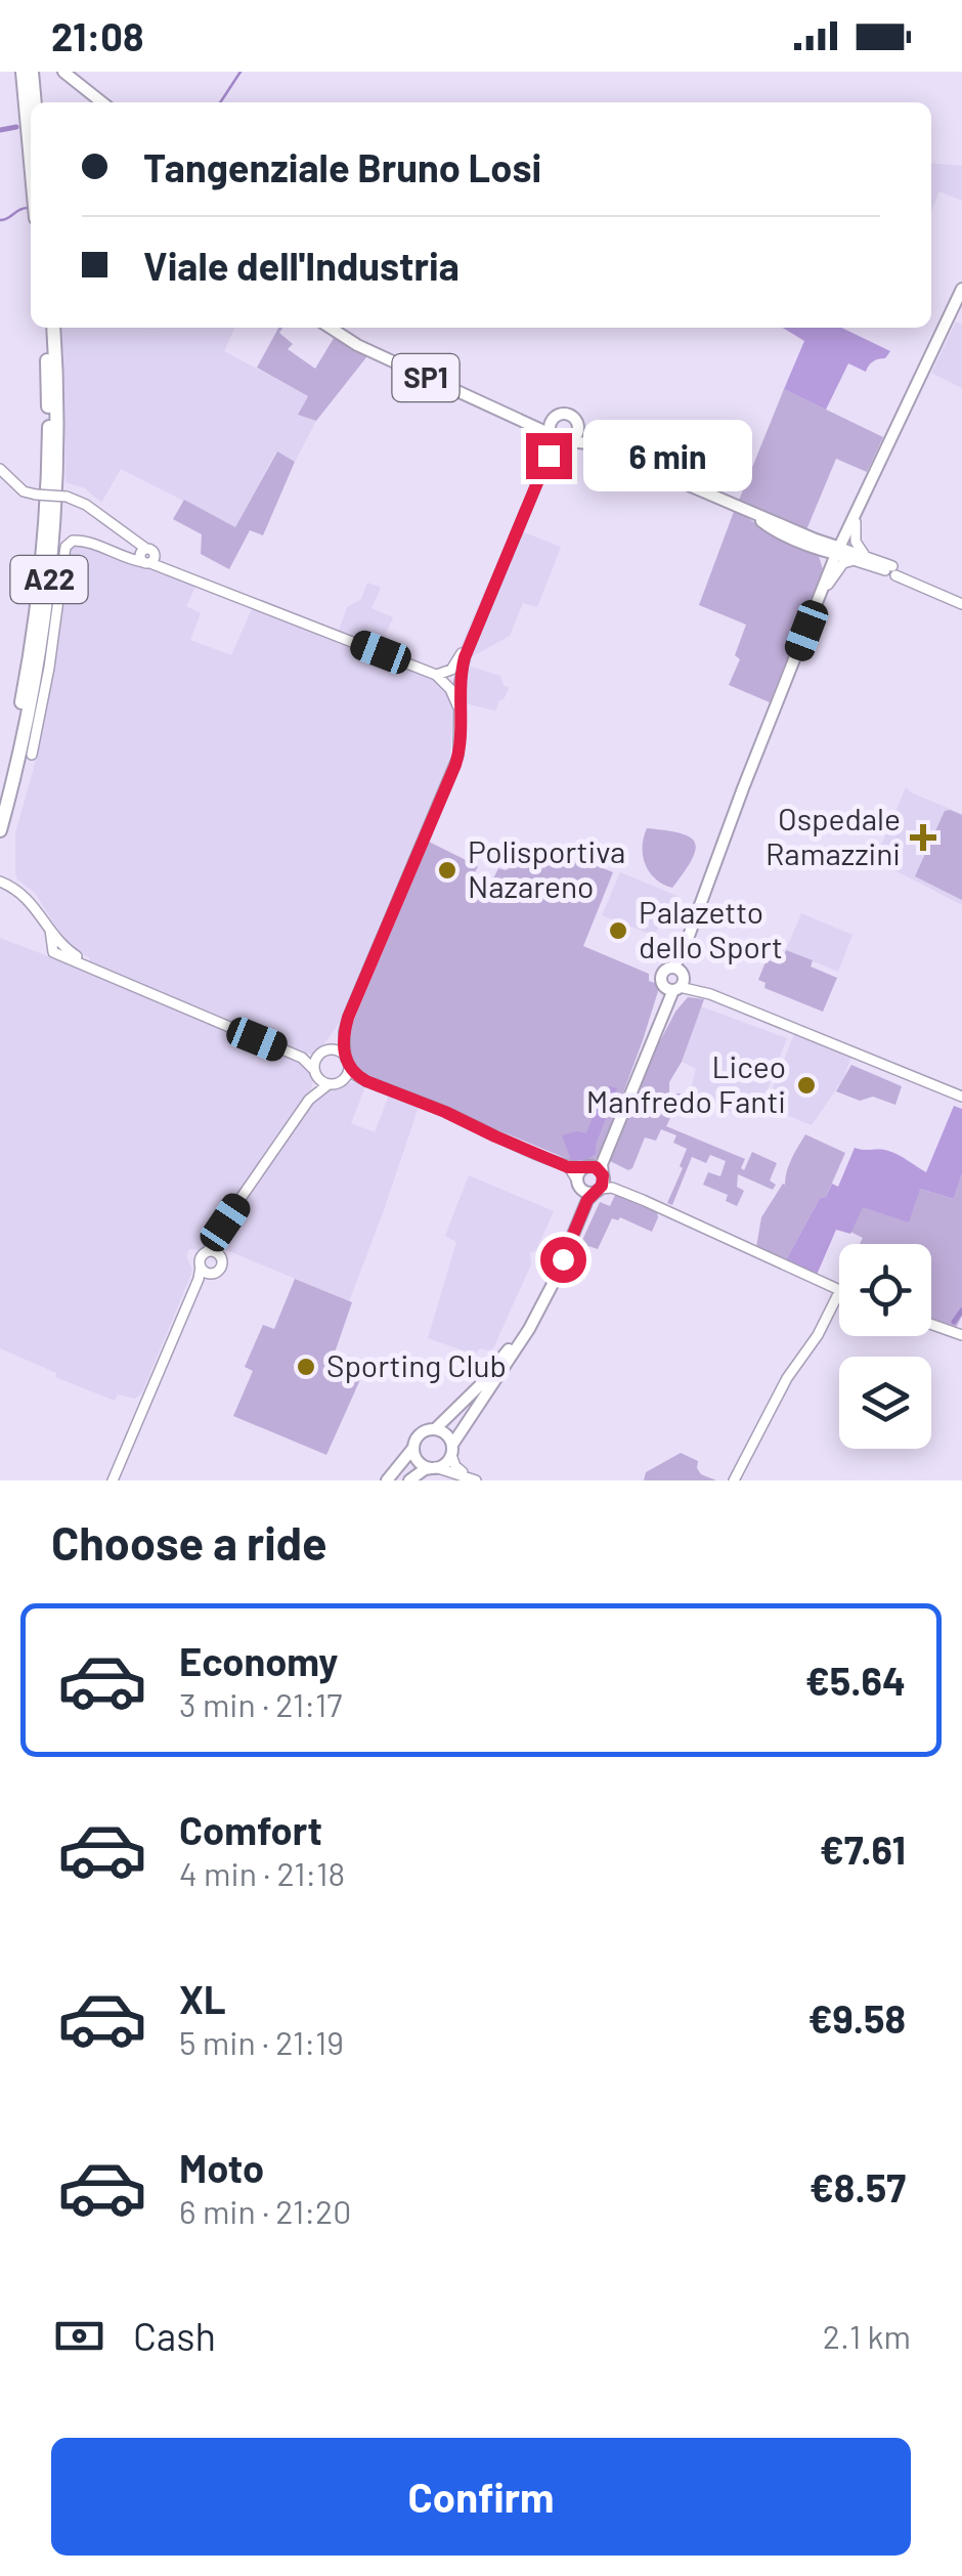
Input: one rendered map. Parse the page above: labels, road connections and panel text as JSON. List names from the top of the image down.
{
  "streets": {
    "highway": ["A22"],
    "main road": ["SP1"]
  },
  "places": {
    "health": ["Ospedale Ramazzini"],
    "other": [
      "Polisportiva Nazareno",
      "Palazetto dello Sport",
      "Liceo Manfredo Fanti",
      "Sporting Club"
    ]
  },
  "page": {
    "status": "21:08",
    "banner": ["Tangenziale Bruno Losi", "Viale dell'Industria"],
    "bubble": "6 min",
    "heading": "Choose a ride",
    "list": [
      {
        "name": "Economy",
        "note": "3 min · 21:17",
        "value": "€5.64"
      },
      {
        "name": "Comfort",
        "note": "4 min · 21:18",
        "value": "€7.61"
      },
      {
        "name": "XL",
        "note": "5 min · 21:19",
        "value": "€9.58"
      },
      {
        "name": "Moto",
        "note": "6 min · 21:20",
        "value": "€8.57"
      }
    ],
    "pay": ["Cash", "2.1 km"],
    "buttons": "Confirm"
  }
}
